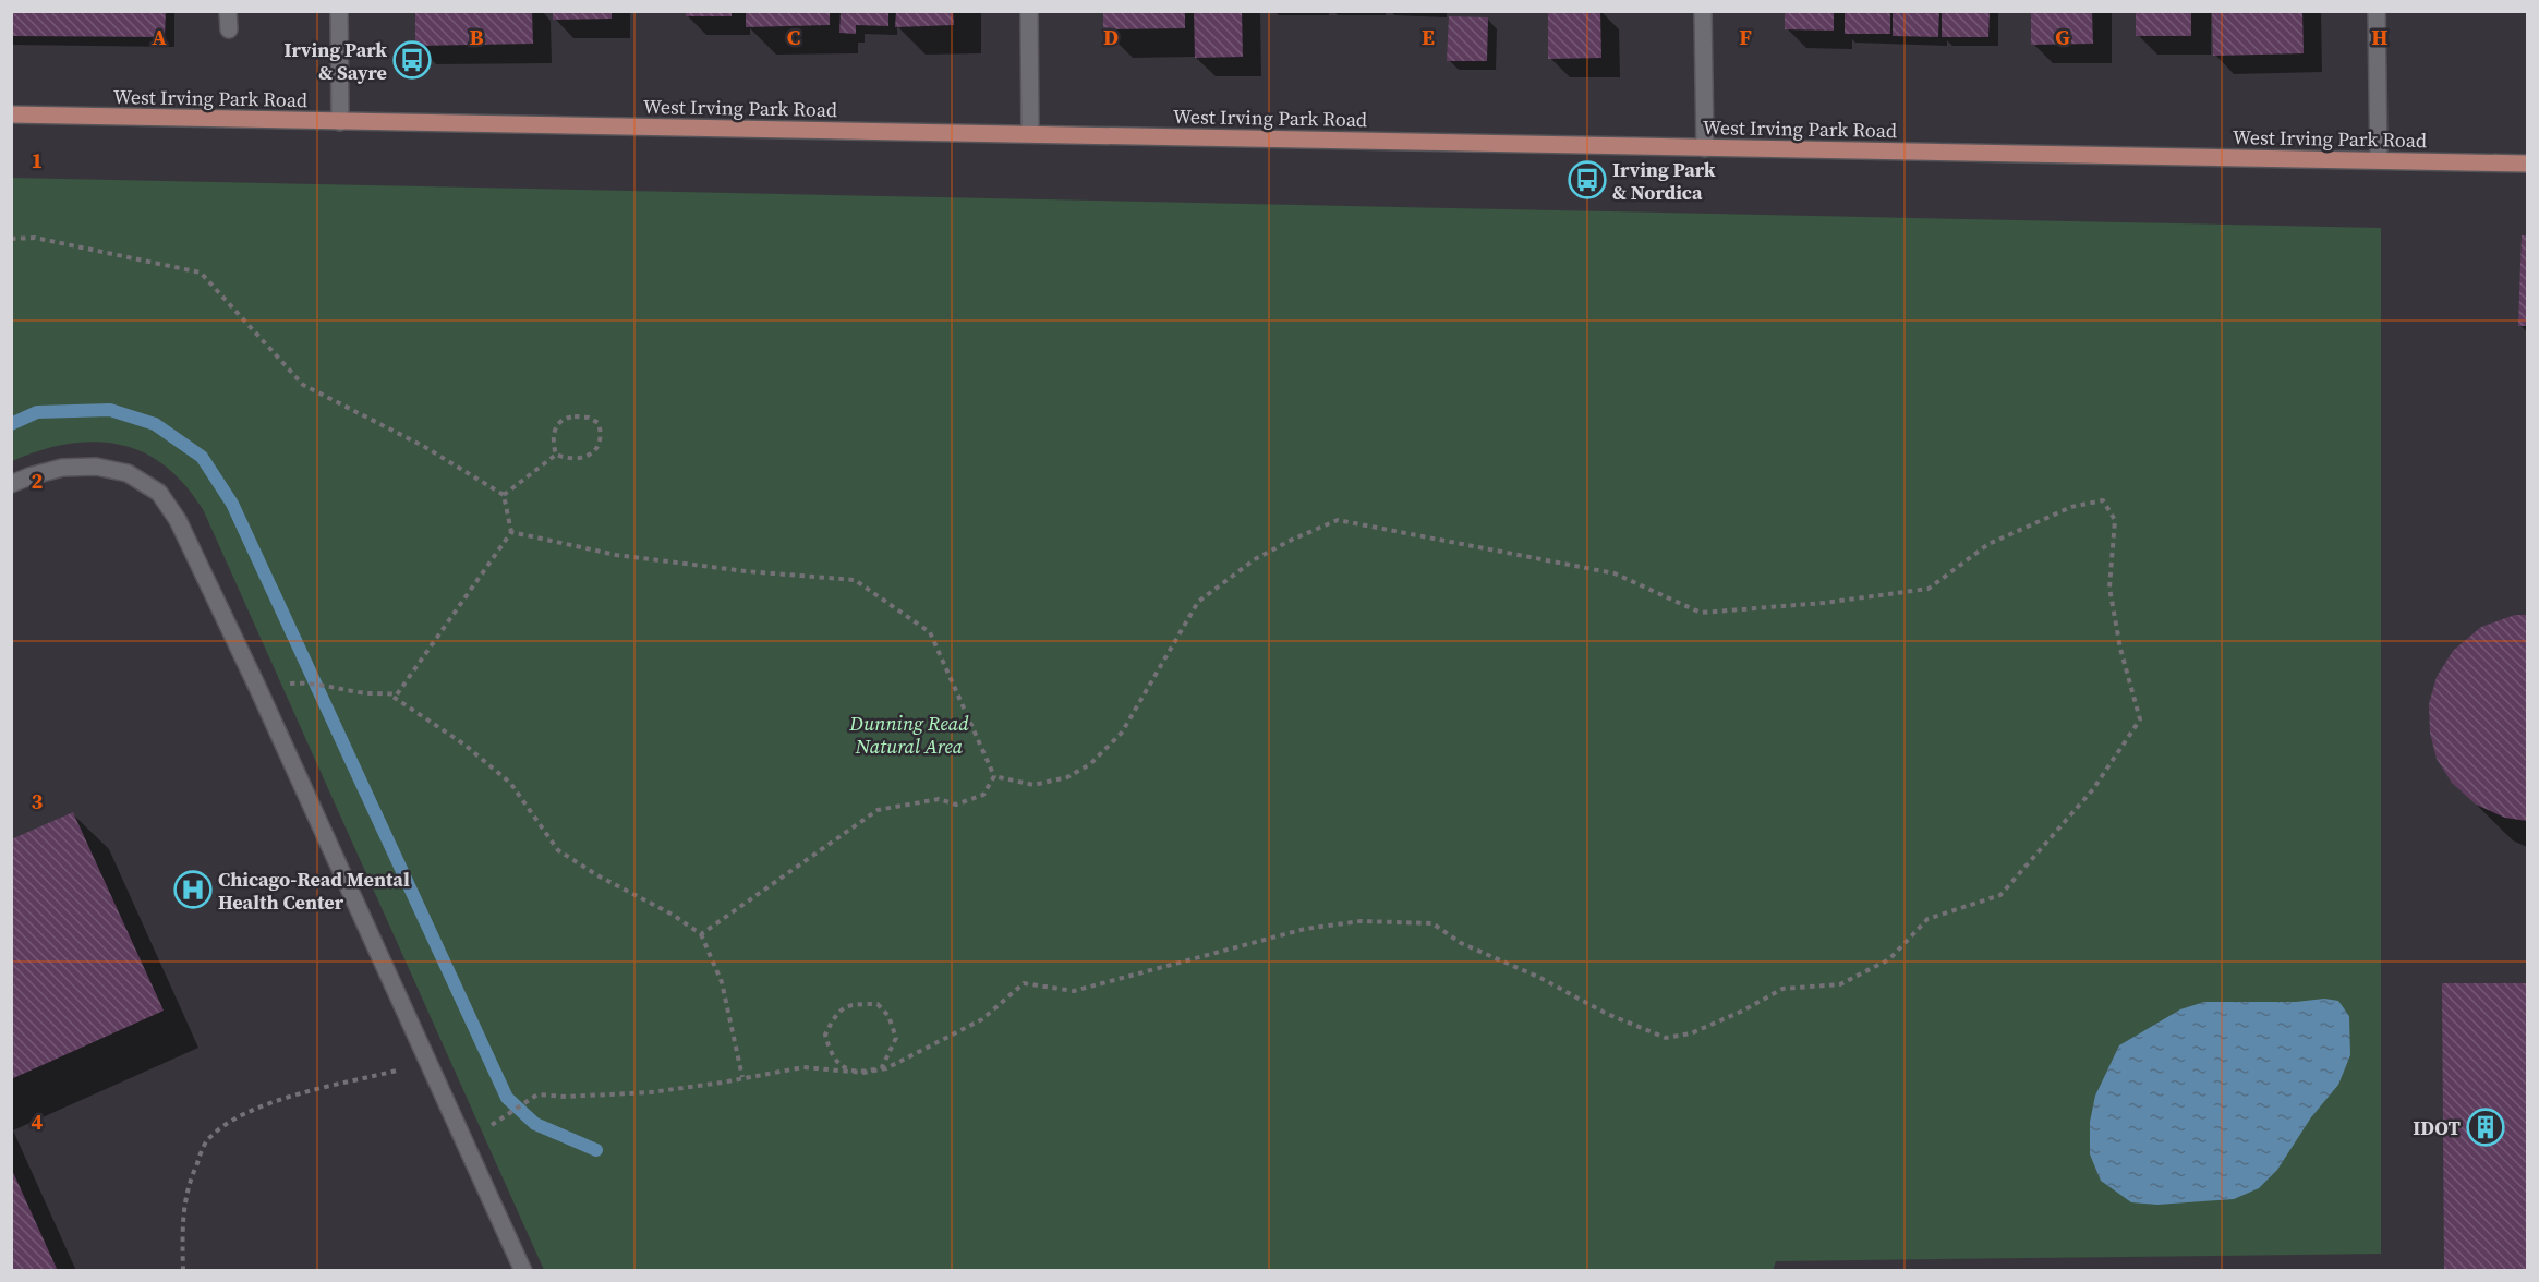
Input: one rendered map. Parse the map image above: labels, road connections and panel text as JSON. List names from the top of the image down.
{
  "streets": {
    "main road": ["West Irving Park Road"]
  },
  "parks": ["Dunning Read Natural Area"],
  "places": {
    "bus stop": ["Irving Park & Sayre", "Irving Park & Nordica"],
    "hospital": ["Chicago-Read Mental Health Center"],
    "building": ["IDOT"]
  },
  "grid": {
    "columns": [
      "A",
      "B",
      "C",
      "D",
      "E",
      "F",
      "G",
      "H"
    ],
    "rows": [
      "1",
      "2",
      "3",
      "4"
    ]
  }
}
